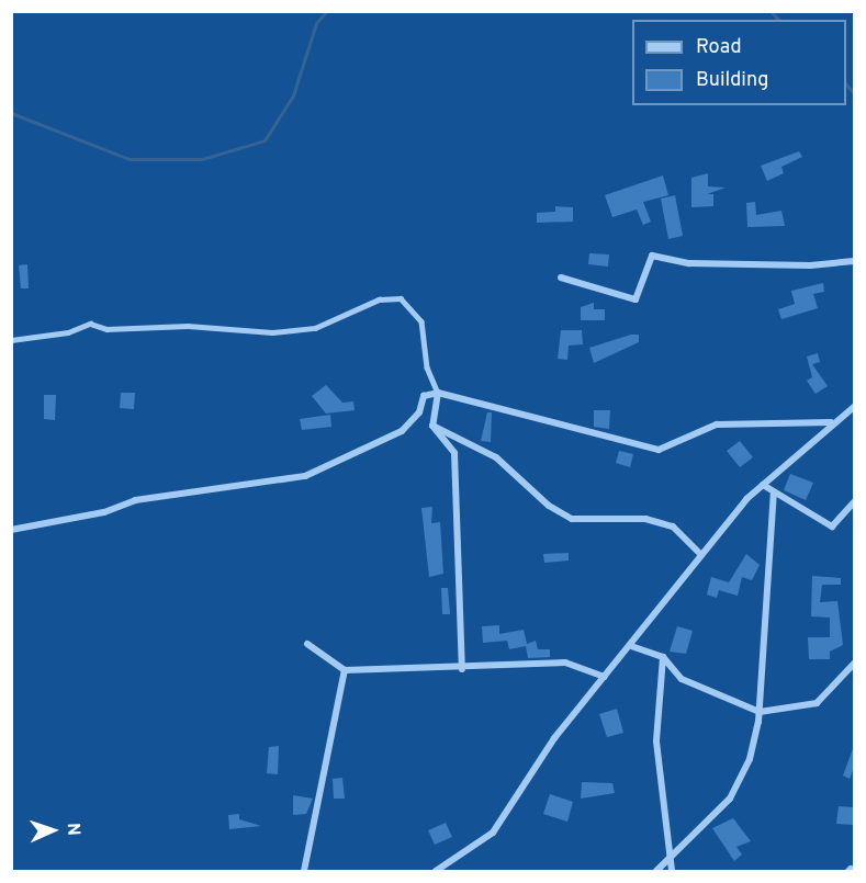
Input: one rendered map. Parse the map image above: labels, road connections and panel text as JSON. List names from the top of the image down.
{
  "legend": ["Road", "Building"],
  "north": "right"
}
